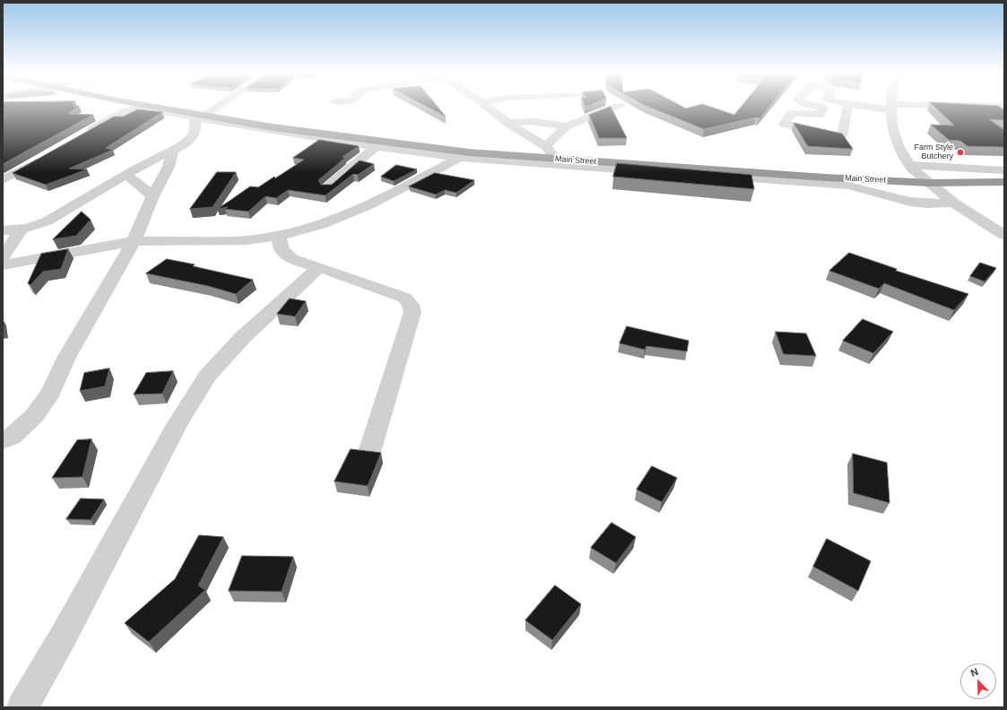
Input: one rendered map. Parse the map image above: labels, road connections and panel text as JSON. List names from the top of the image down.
{
  "streets": {
    "highway": ["Main Street"]
  },
  "places": ["Farm Style Butchery"],
  "north": "top left"
}
